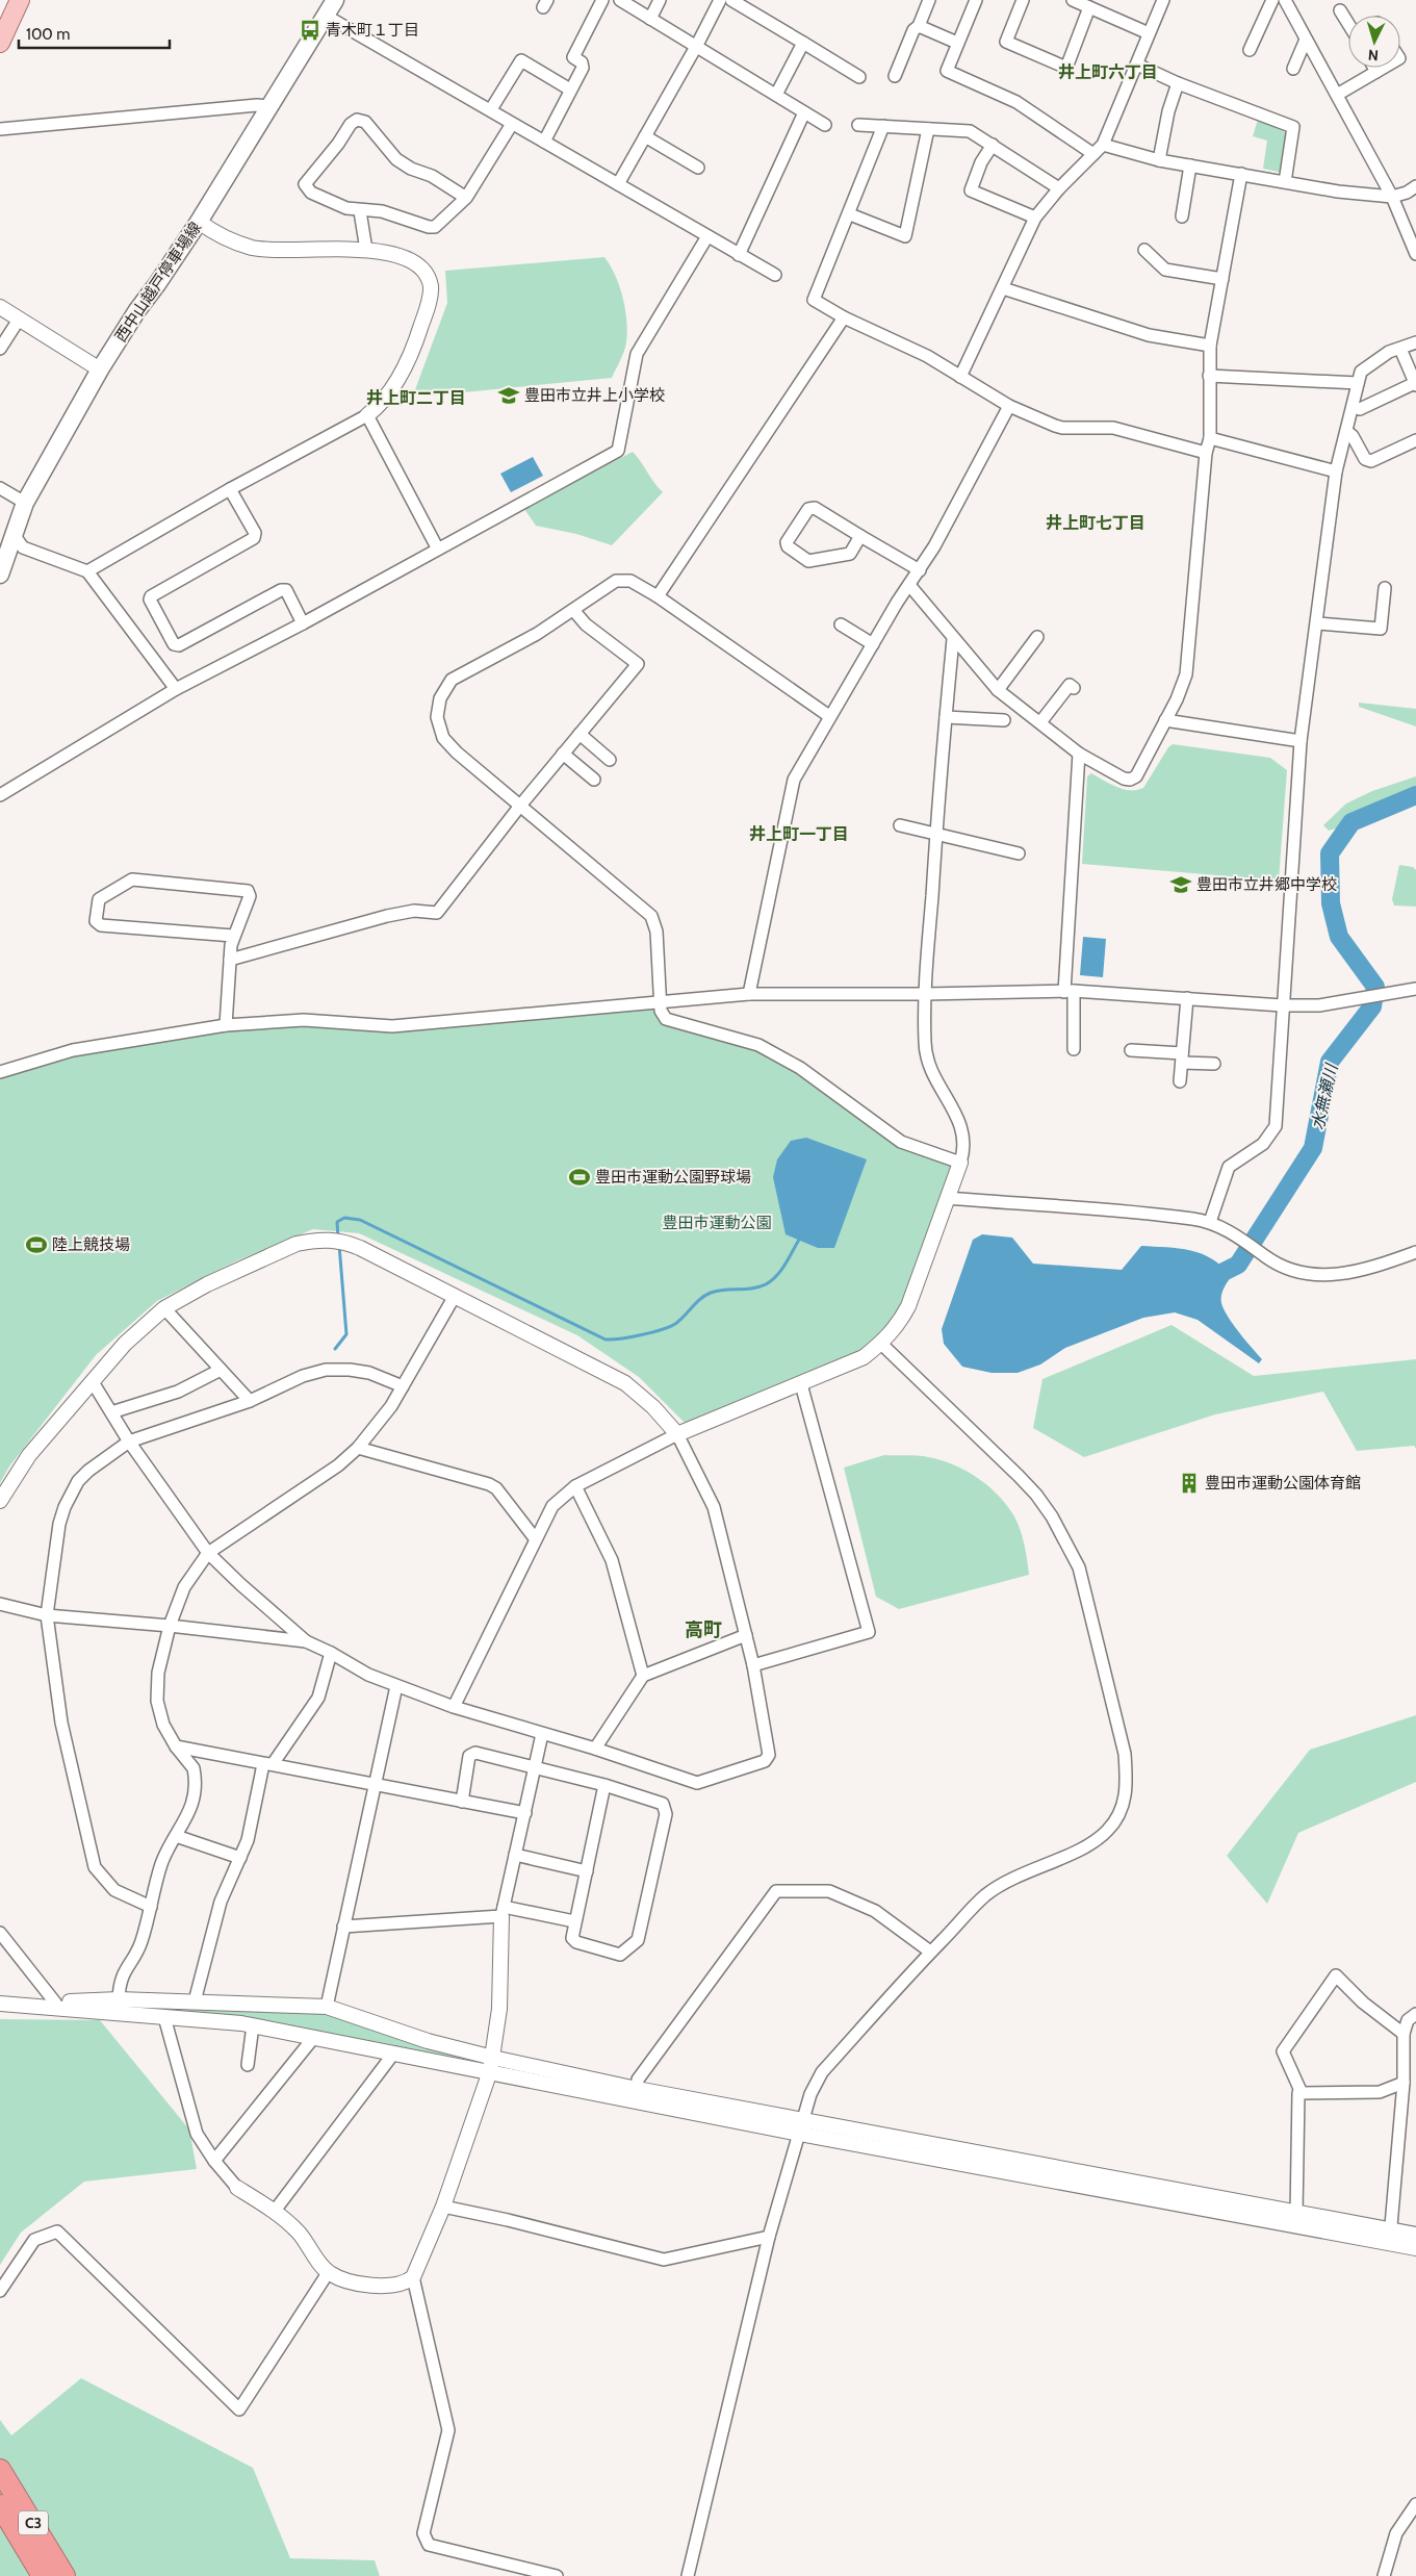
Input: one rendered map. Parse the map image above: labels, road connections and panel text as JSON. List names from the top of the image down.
{
  "streets": {
    "highway": ["C3"],
    "main road": ["西中山越戸停車場線"]
  },
  "districts": [
    "井上町六丁目",
    "井上町二丁目",
    "井上町七丁目",
    "井上町一丁目",
    "高町"
  ],
  "water": ["水無瀬川"],
  "parks": ["豊田市運動公園"],
  "places": {
    "bus stop": ["青木町１丁目"],
    "school or university": ["豊田市立井上小学校", "豊田市立井郷中学校"],
    "sports": ["豊田市運動公園野球場", "陸上競技場"],
    "building": ["豊田市運動公園体育館"]
  },
  "scale_bar": "100 m",
  "north": "bottom"
}
